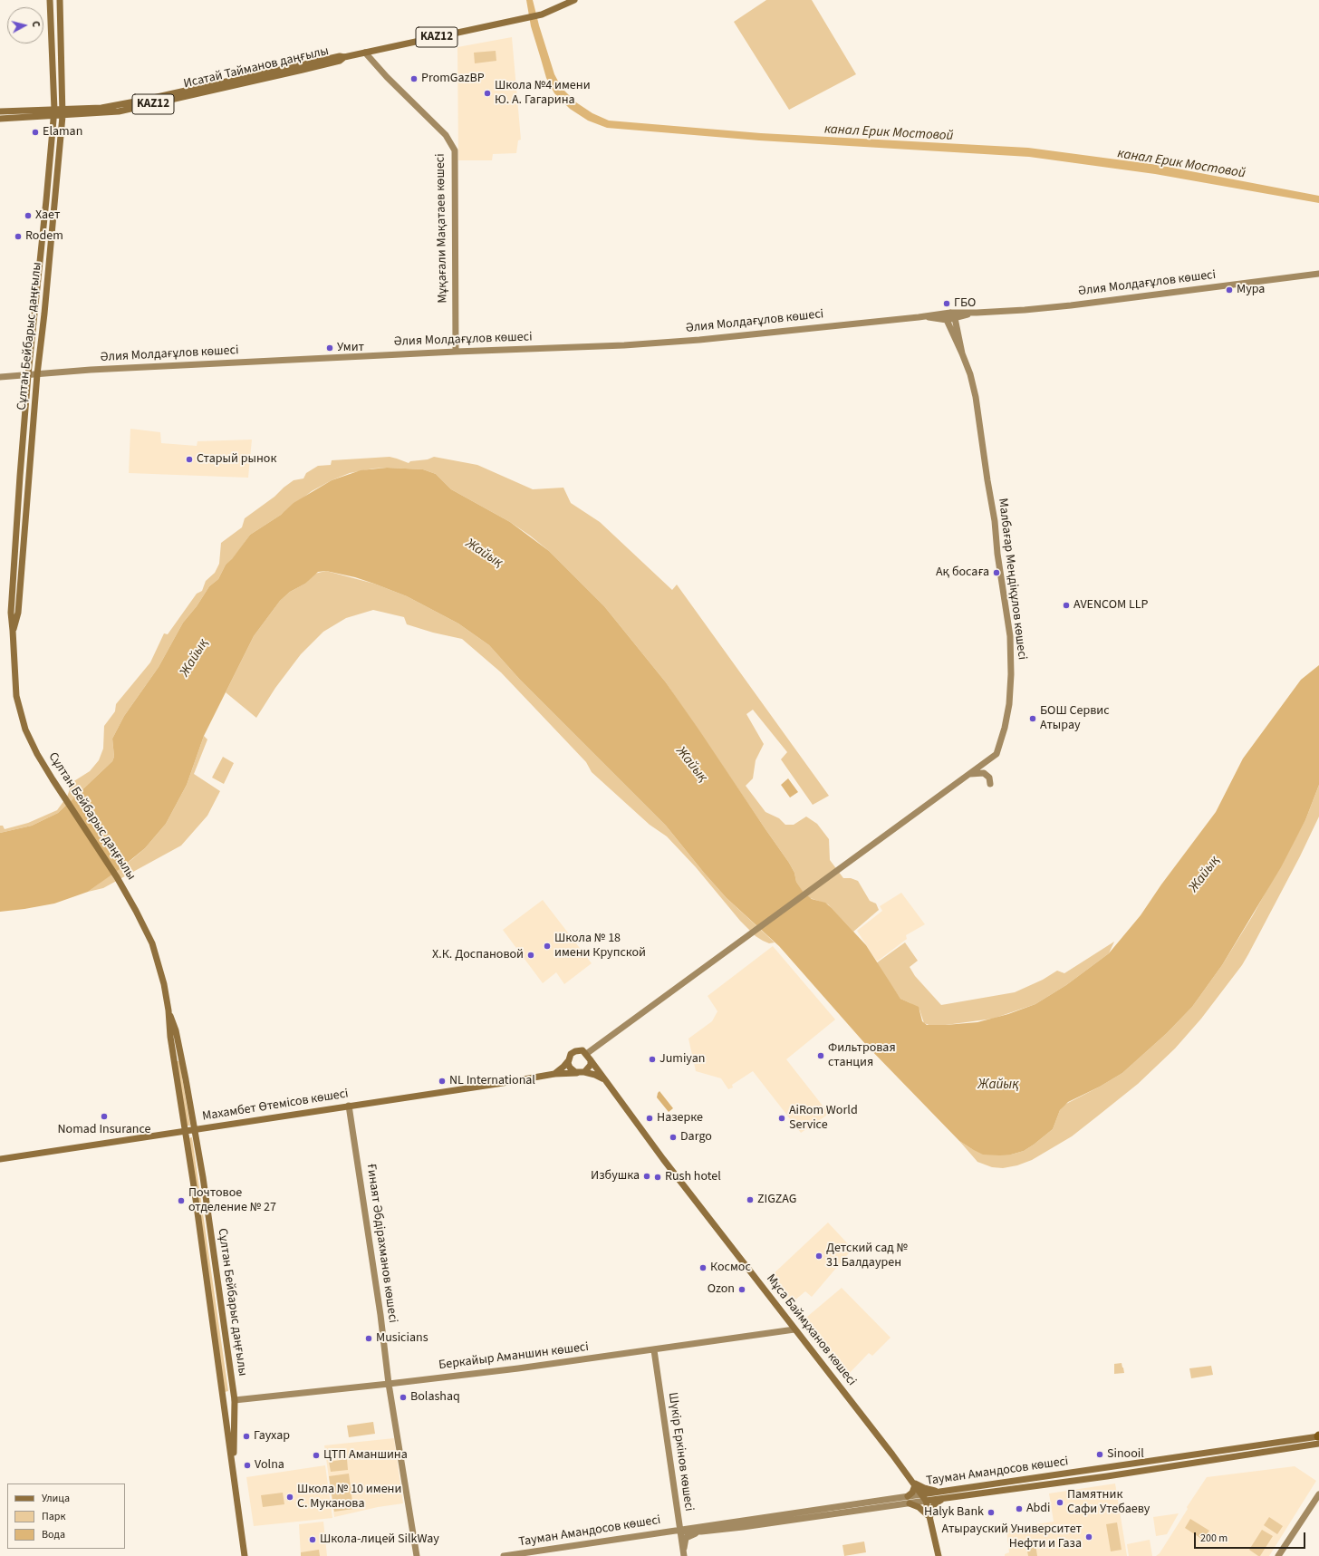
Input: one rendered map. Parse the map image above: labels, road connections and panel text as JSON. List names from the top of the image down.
{
  "streets": {
    "main road": [
      "KAZ12",
      "Исатай Тайманов даңғылы",
      "Мұқағали Мақатаев көшесі",
      "Әлия Молдағұлов көшесі",
      "Сұлтан Бейбарыс даңғылы",
      "Малбағар Меңдіқұлов көшесі",
      "Махамбет Өтемісов көшесі",
      "Ғинаят Әбдірахманов көшесі",
      "Мұса Баймұханов көшесі",
      "Беркайыр Аманшин көшесі",
      "Шүкір Еркінов көшесі",
      "Тауман Амандосов көшесі"
    ]
  },
  "crossings": [
    ["Исатай Тайманов даңғылы", "Мұқағали Мақатаев көшесі"],
    ["Исатай Тайманов даңғылы", "Сұлтан Бейбарыс даңғылы"],
    ["Мұқағали Мақатаев көшесі", "Әлия Молдағұлов көшесі"],
    ["Әлия Молдағұлов көшесі", "Сұлтан Бейбарыс даңғылы"],
    ["Әлия Молдағұлов көшесі", "Малбағар Меңдіқұлов көшесі"],
    ["Сұлтан Бейбарыс даңғылы", "Махамбет Өтемісов көшесі"],
    ["Сұлтан Бейбарыс даңғылы", "Беркайыр Аманшин көшесі"],
    ["Малбағар Меңдіқұлов көшесі", "Махамбет Өтемісов көшесі"],
    ["Малбағар Меңдіқұлов көшесі", "Мұса Баймұханов көшесі"],
    ["Махамбет Өтемісов көшесі", "Ғинаят Әбдірахманов көшесі"],
    ["Махамбет Өтемісов көшесі", "Мұса Баймұханов көшесі"],
    ["Ғинаят Әбдірахманов көшесі", "Беркайыр Аманшин көшесі"],
    ["Мұса Баймұханов көшесі", "Беркайыр Аманшин көшесі"],
    ["Мұса Баймұханов көшесі", "Тауман Амандосов көшесі"],
    ["Беркайыр Аманшин көшесі", "Шүкір Еркінов көшесі"],
    ["Шүкір Еркінов көшесі", "Тауман Амандосов көшесі"]
  ],
  "water": ["канал Ерик Мостовой", "Жайық"],
  "places": [
    "PromGazBP",
    "Школа №4 имени Ю. А. Гагарина",
    "Elaman",
    "Хает",
    "Rodem",
    "Мура",
    "ГБО",
    "Умит",
    "Старый рынок",
    "Ақ босаға",
    "AVENCOM LLP",
    "БОШ Сервис Атырау",
    "Школа № 18 имени Крупской",
    "Х.К. Доспановой",
    "Фильтровая станция",
    "Jumiyan",
    "NL International",
    "Nomad Insurance",
    "Назерке",
    "AiRom World Service",
    "Dargo",
    "Избушка",
    "Rush hotel",
    "ZIGZAG",
    "Почтовое отделение № 27",
    "Детский сад № 31 Балдаурен",
    "Космос",
    "Ozon",
    "Musicians",
    "Bolashaq",
    "Гаухар",
    "Sinooil",
    "ЦТП Аманшина",
    "Volna",
    "Школа № 10 имени С. Муканова",
    "Памятник Сафи Утебаеву",
    "Abdi",
    "Halyk Bank",
    "Атырауский Университет Нефти и Газа",
    "Школа-лицей SilkWay"
  ],
  "legend": ["Улица", "Парк", "Вода"],
  "scale_bar": "200 m",
  "north": "right"
}
